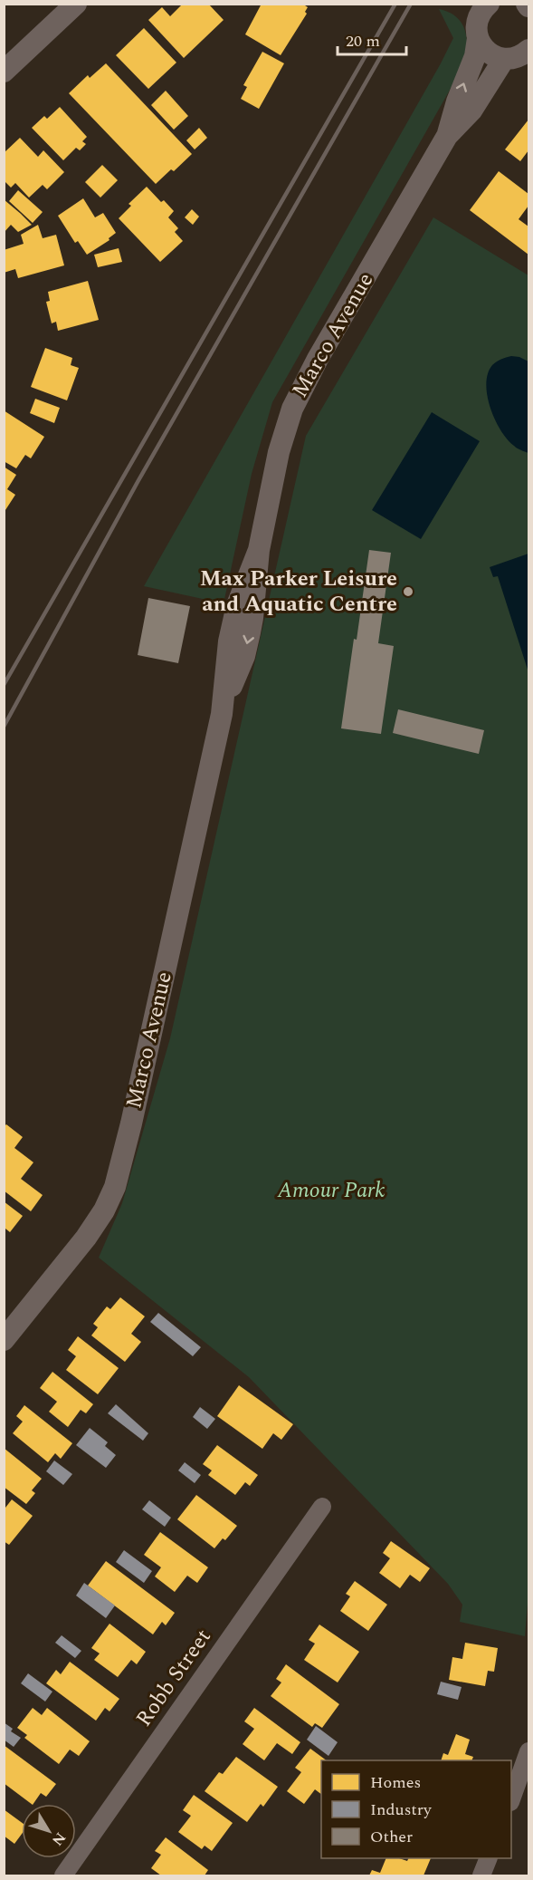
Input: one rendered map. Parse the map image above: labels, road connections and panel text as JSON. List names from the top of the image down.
{
  "streets": {
    "street": ["Marco Avenue", "Robb Street"]
  },
  "parks": ["Amour Park"],
  "places": ["Max Parker Leisure and Aquatic Centre"],
  "legend": ["Homes", "Industry", "Other"],
  "scale_bar": "20 m",
  "north": "bottom right"
}
